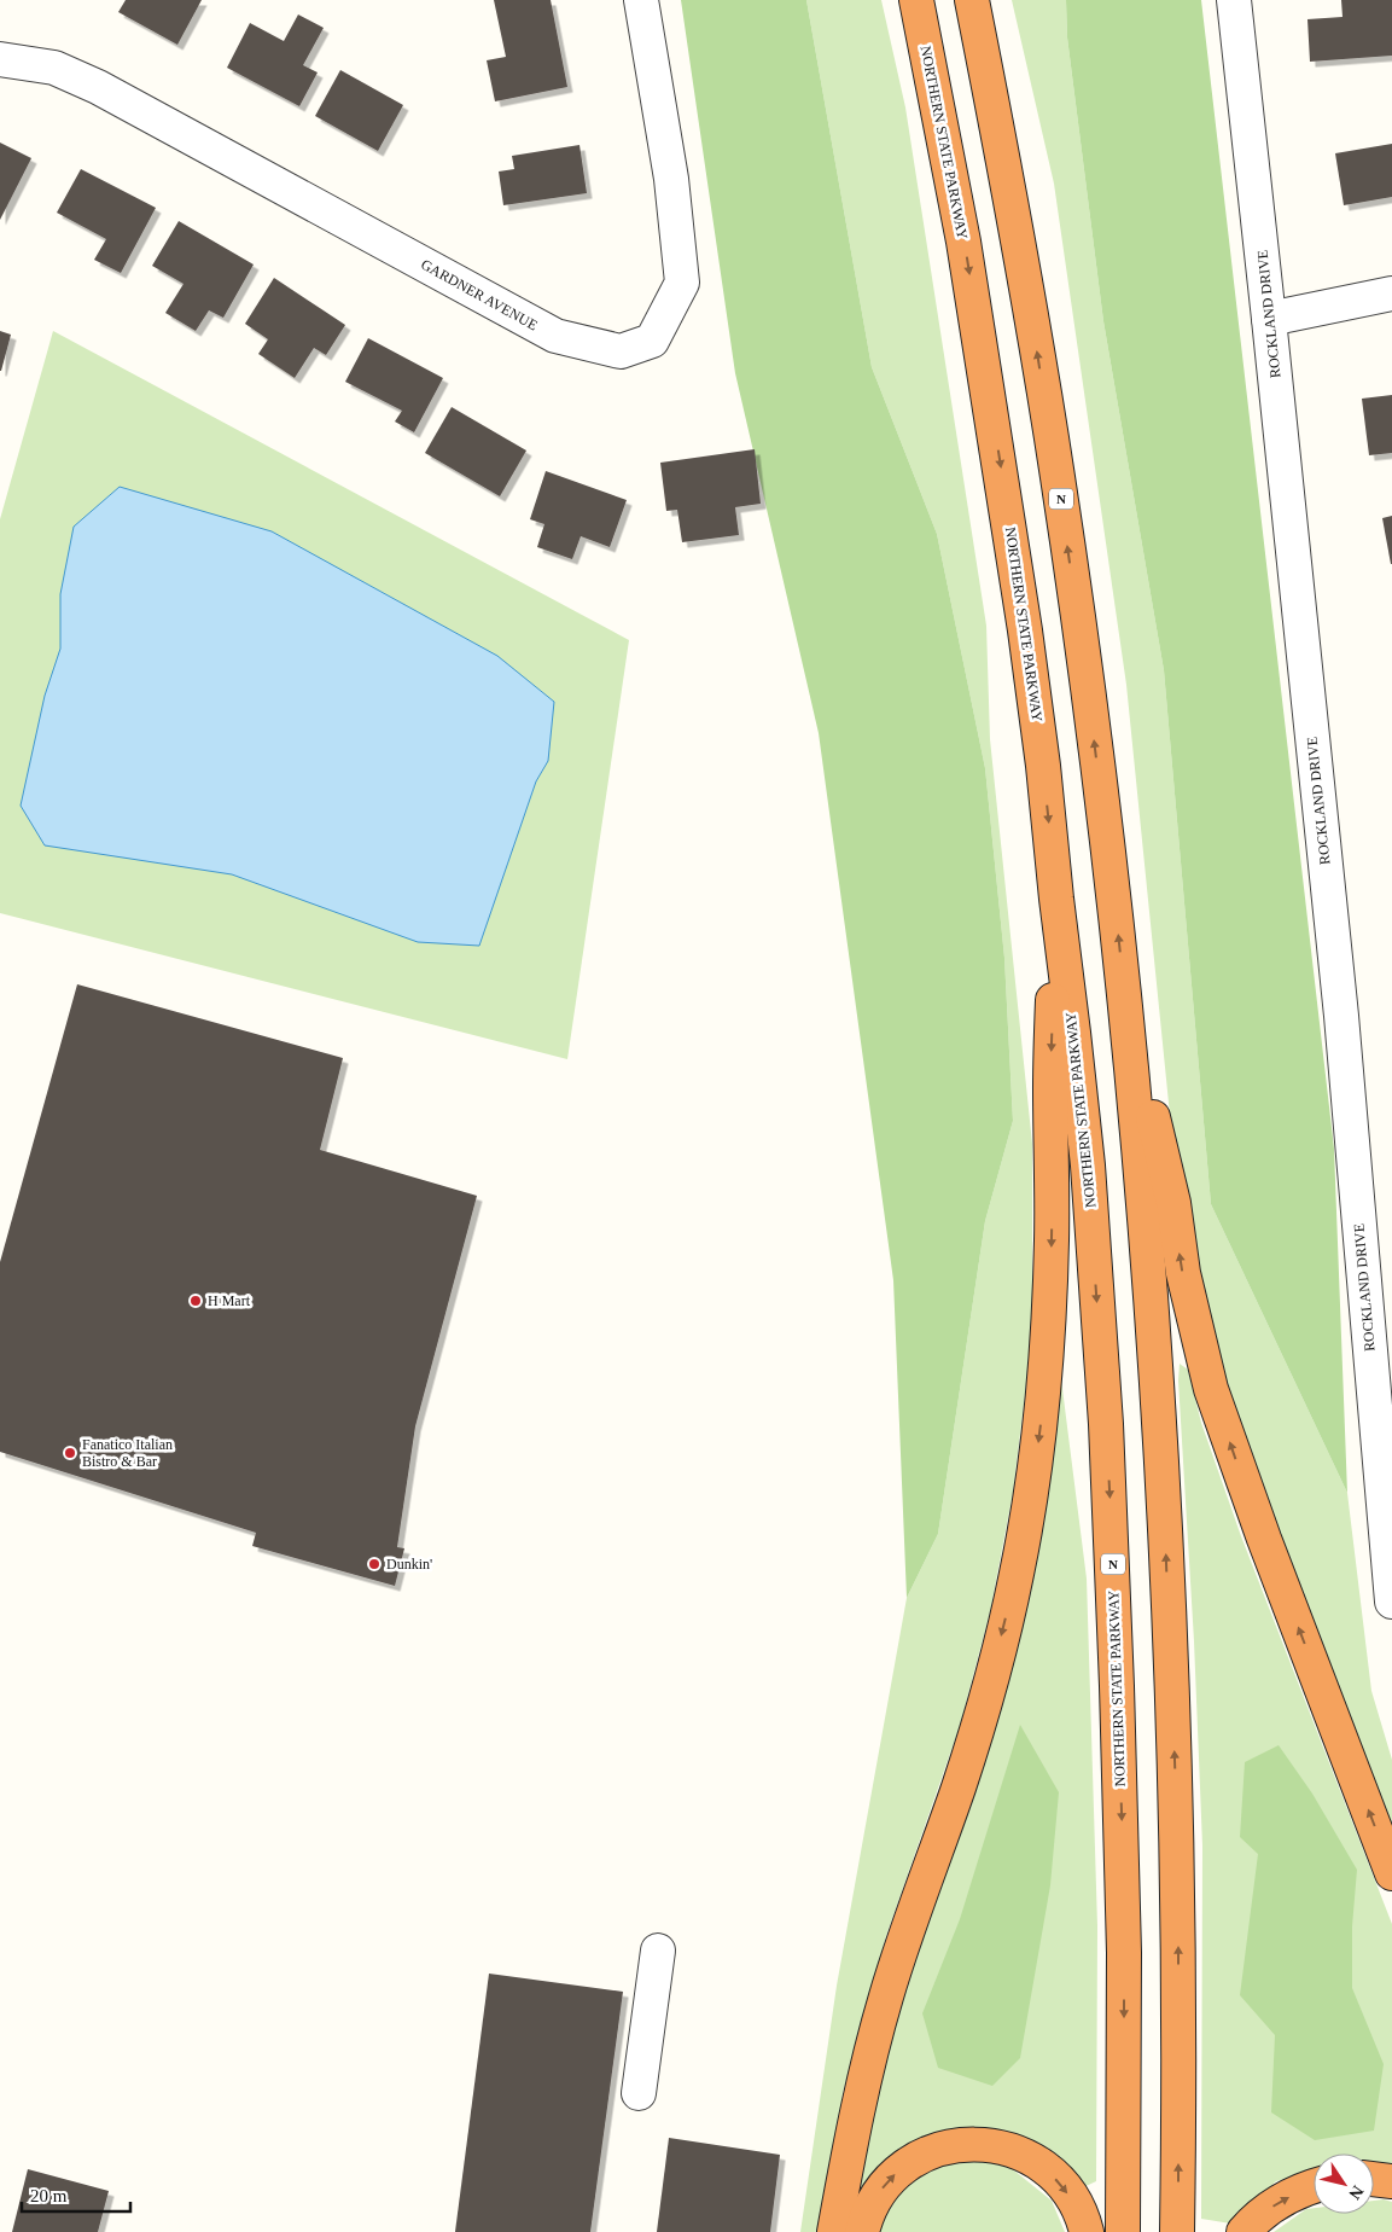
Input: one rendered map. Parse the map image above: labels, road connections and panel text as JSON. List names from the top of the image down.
{
  "streets": {
    "highway": ["NORTHERN STATE PARKWAY", "N"],
    "street": ["GARDNER AVENUE", "ROCKLAND DRIVE"]
  },
  "places": ["H Mart", "Fanatico Italian Bistro & Bar", "Dunkin'"],
  "scale_bar": "20 m",
  "north": "bottom right"
}
